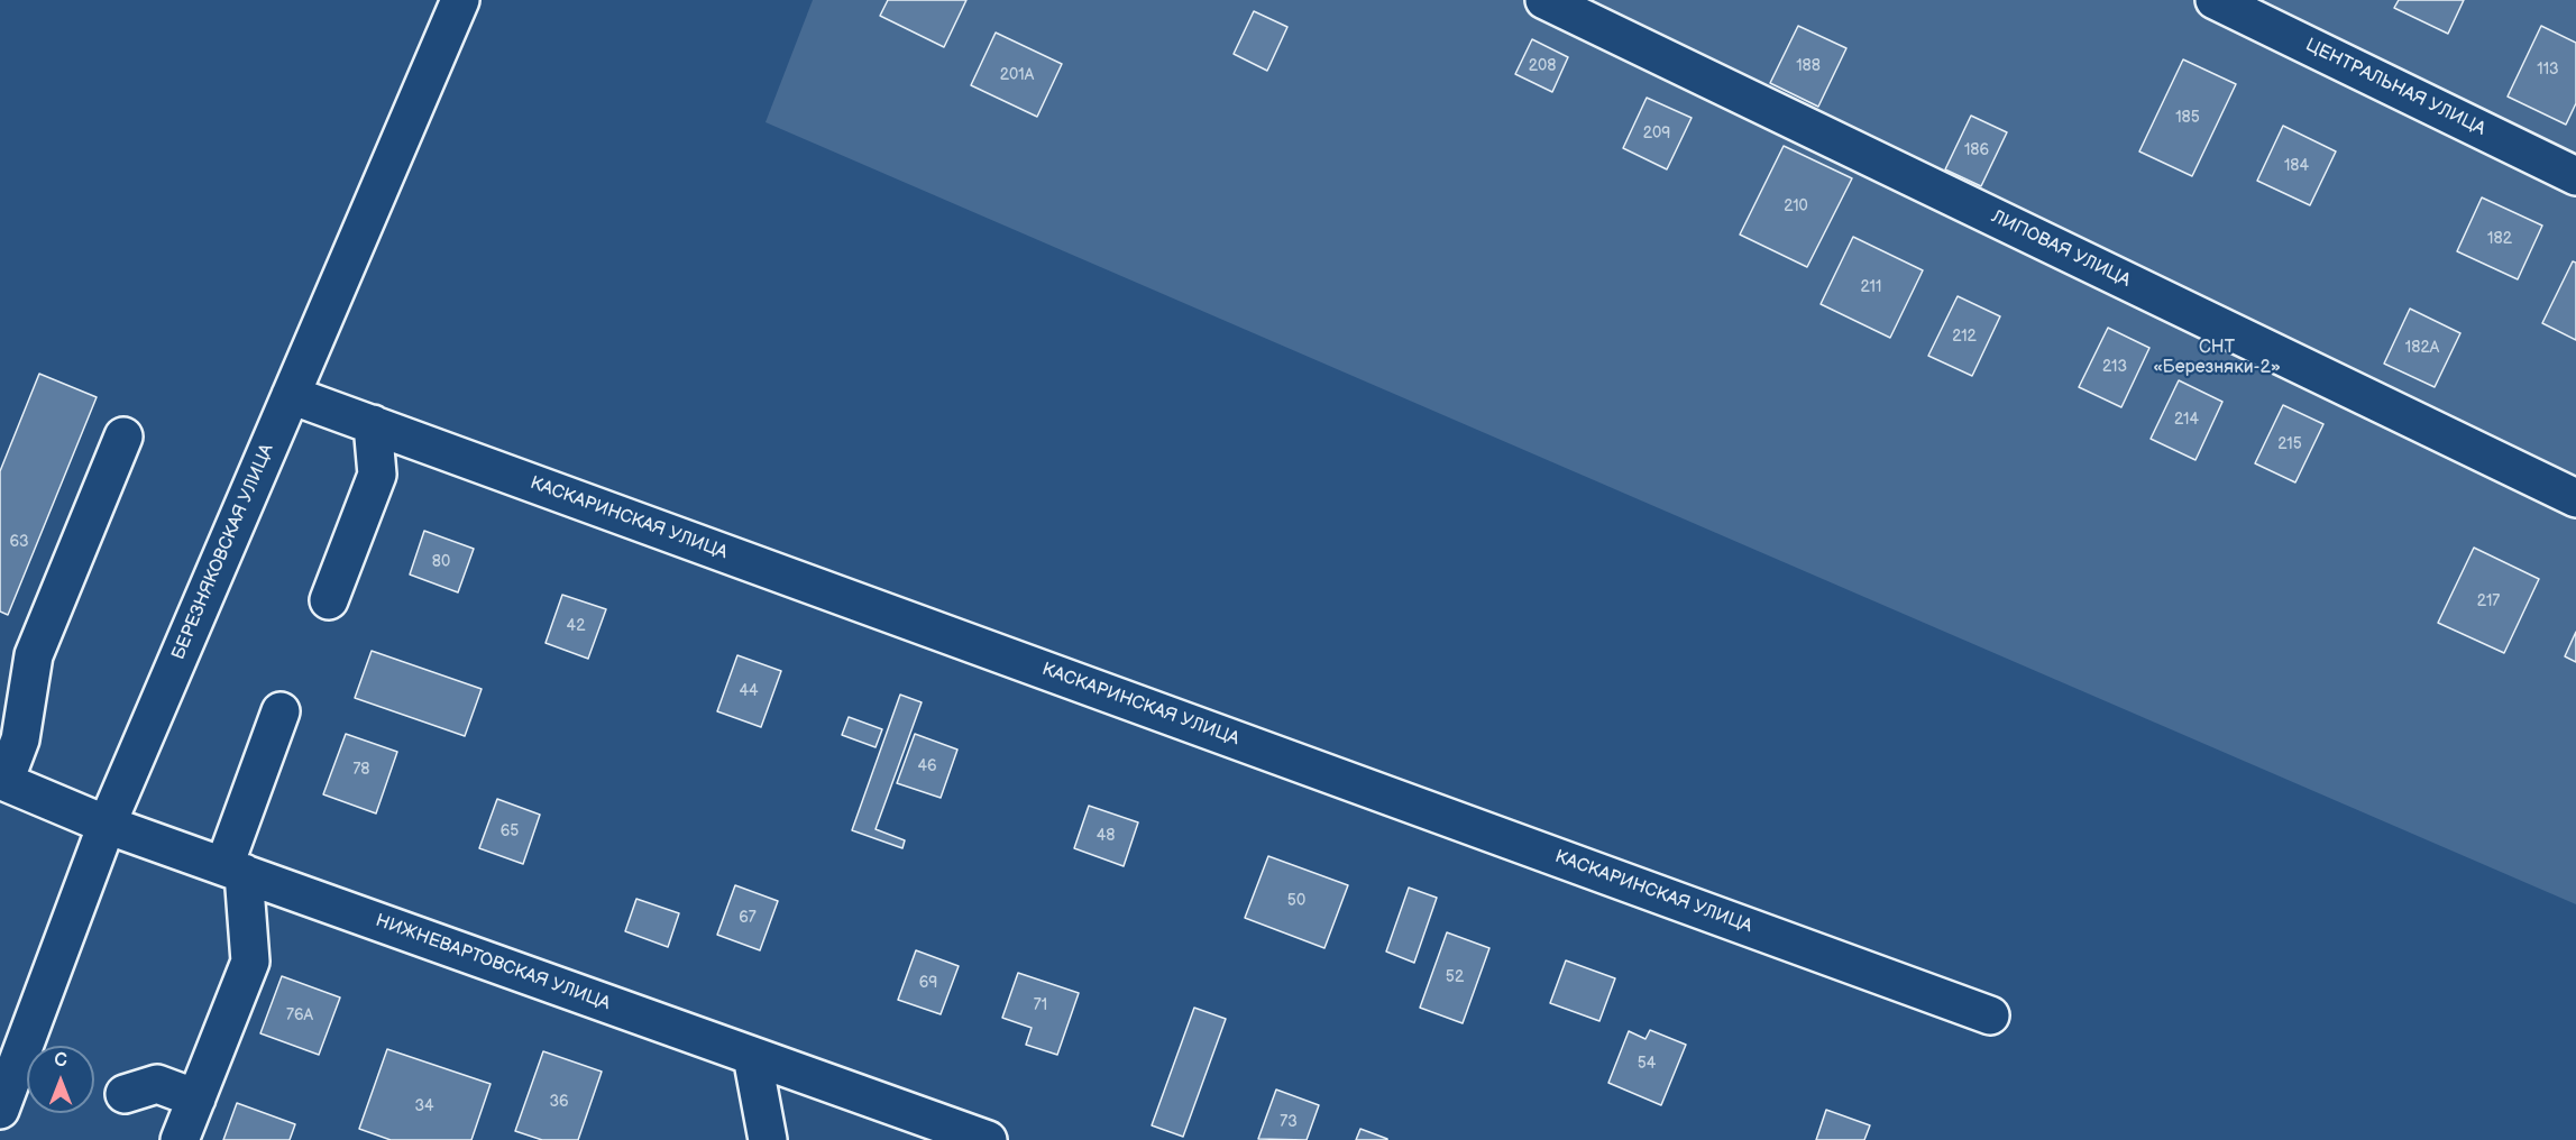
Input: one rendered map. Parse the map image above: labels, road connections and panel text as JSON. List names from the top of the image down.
{
  "streets": {
    "street": [
      "ЦЕНТРАЛЬНАЯ УЛИЦА",
      "ЛИПОВАЯ УЛИЦА",
      "КАСКАРИНСКАЯ УЛИЦА",
      "БЕРЕЗНЯКОВСКАЯ УЛИЦА",
      "НИЖНЕВАРТОВСКАЯ УЛИЦА"
    ]
  },
  "crossings": [
    ["КАСКАРИНСКАЯ УЛИЦА", "БЕРЕЗНЯКОВСКАЯ УЛИЦА"],
    ["БЕРЕЗНЯКОВСКАЯ УЛИЦА", "НИЖНЕВАРТОВСКАЯ УЛИЦА"]
  ],
  "parks": ["СНТ «Березняки-2»"],
  "house_numbers": [
    "208",
    "188",
    "113",
    "201А",
    "185",
    "209",
    "186",
    "184",
    "210",
    "182",
    "211",
    "212",
    "182А",
    "213",
    "214",
    "215",
    "63",
    "80",
    "217",
    "42",
    "44",
    "46",
    "78",
    "65",
    "48",
    "50",
    "67",
    "52",
    "69",
    "71",
    "76А",
    "54",
    "36",
    "34",
    "73"
  ],
  "north": "top"
}
